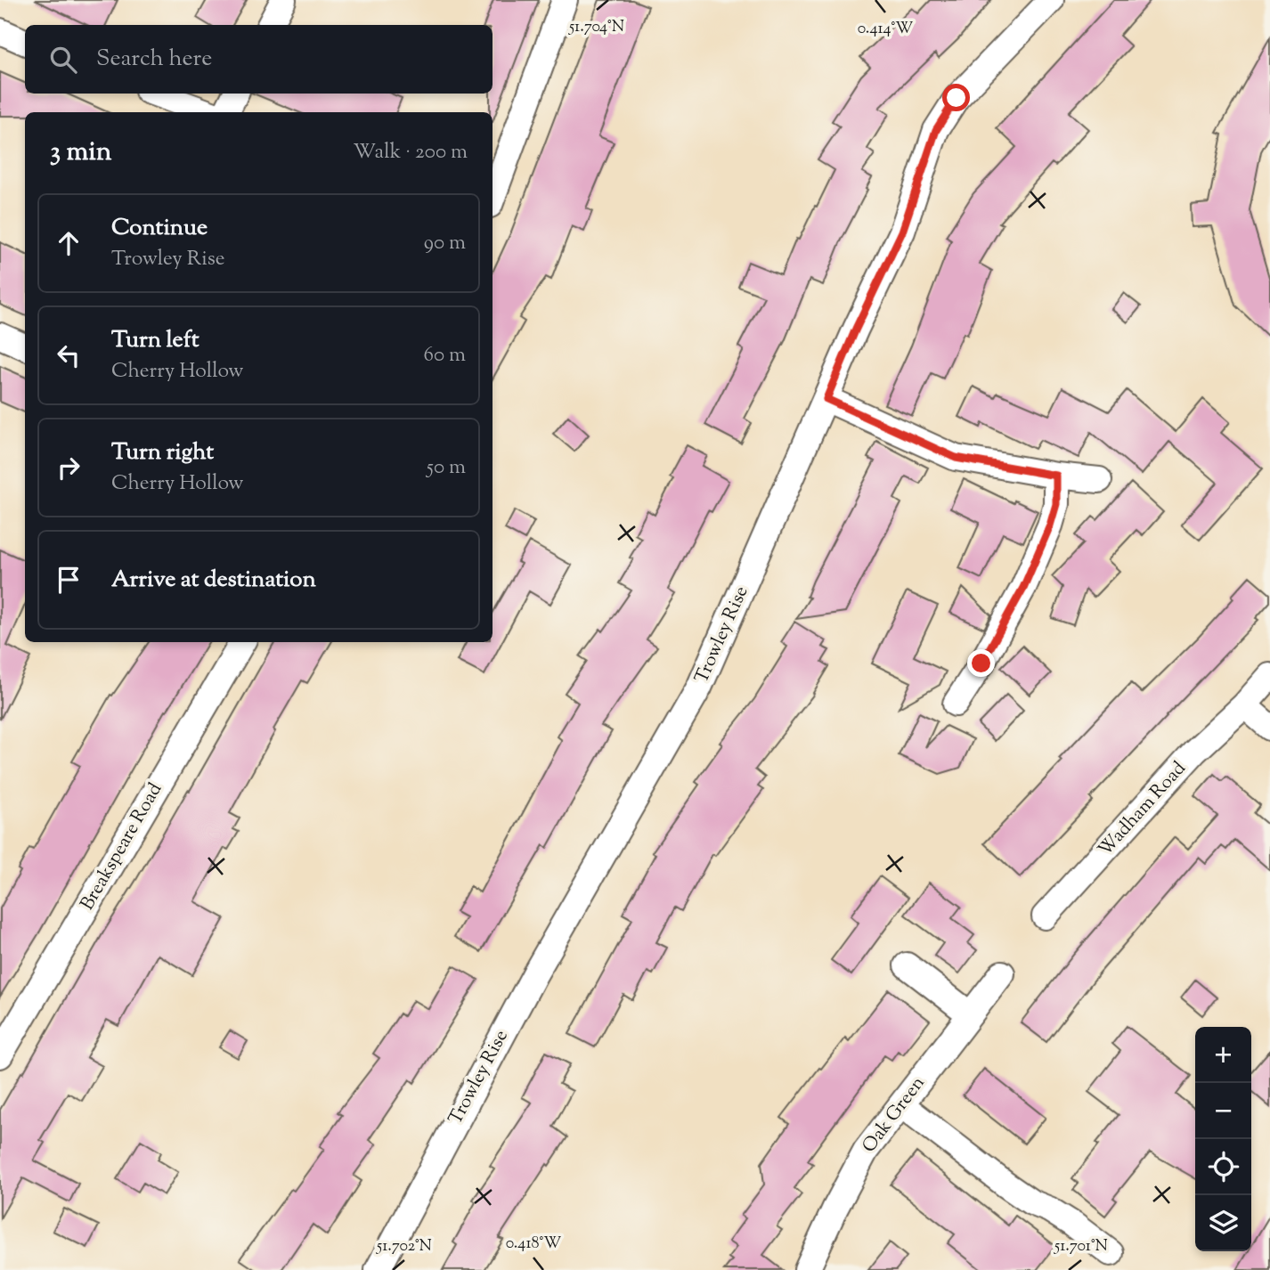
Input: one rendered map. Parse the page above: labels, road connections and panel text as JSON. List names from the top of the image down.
{
  "streets": {
    "street": [
      "Trowley Rise",
      "Wadham Road",
      "Breakspeare Road",
      "Oak Green"
    ]
  },
  "page": {
    "search": "Search here",
    "heading": ["3 min", "Walk · 200 m"],
    "list": [
      ["Continue", "Trowley Rise", "90 m"],
      ["Turn left", "Cherry Hollow", "60 m"],
      ["Turn right", "Cherry Hollow", "50 m"],
      "Arrive at destination"
    ],
    "map_buttons": ["+", "−"]
  },
  "coordinates": [
    "51.704°N",
    "0.414°W",
    "0.418°W",
    "51.702°N",
    "51.701°N"
  ]
}
